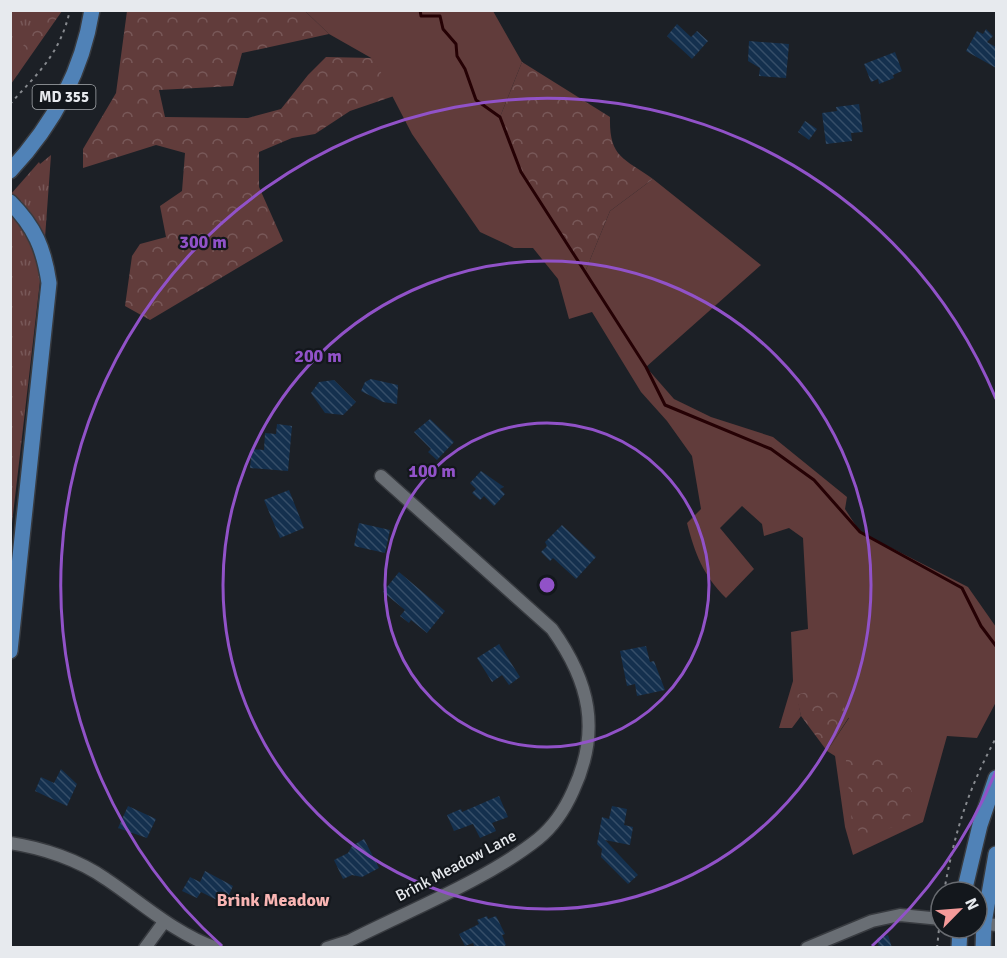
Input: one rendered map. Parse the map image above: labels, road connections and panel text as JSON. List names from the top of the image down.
{
  "streets": {
    "main road": ["MD 355"],
    "street": ["Brink Meadow Lane"]
  },
  "districts": ["Brink Meadow"],
  "north": "top right",
  "rings": ["300 m", "200 m", "100 m"]
}
